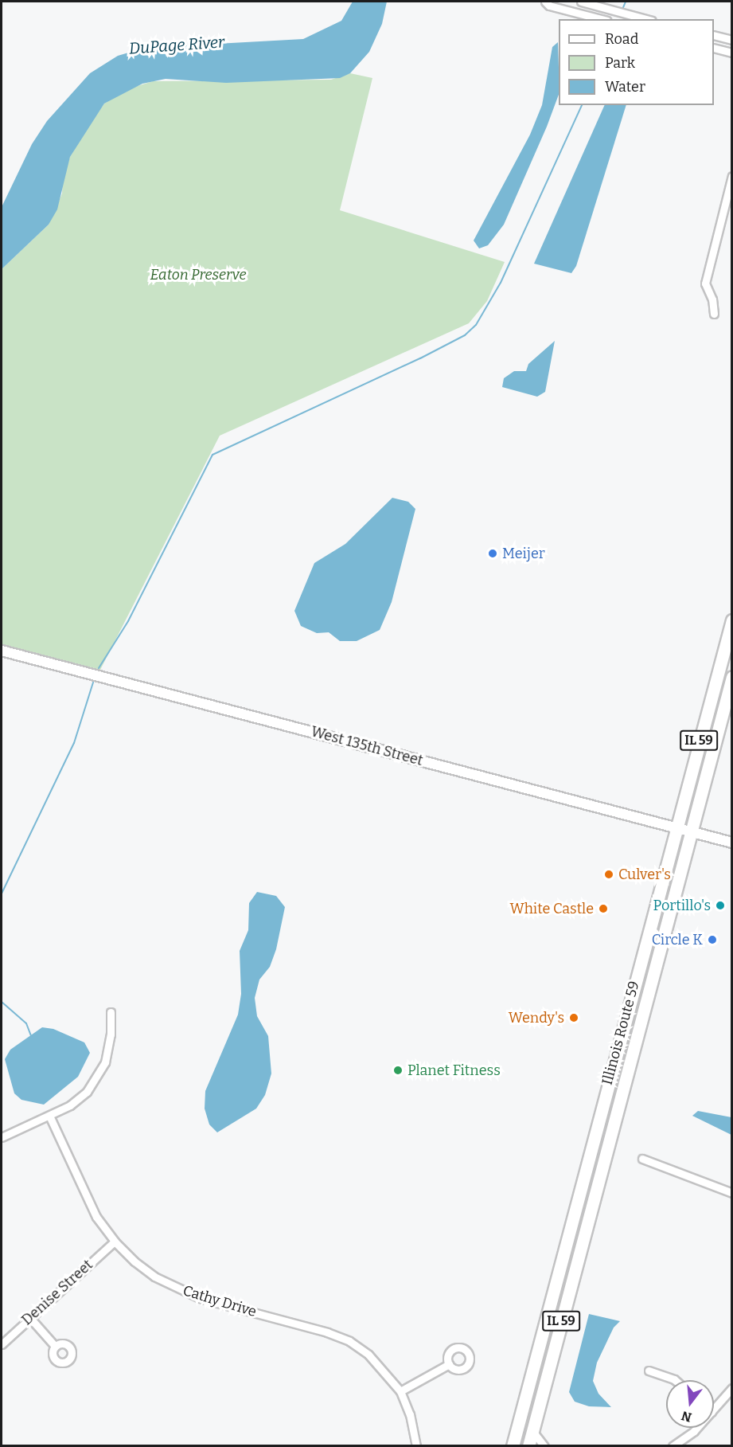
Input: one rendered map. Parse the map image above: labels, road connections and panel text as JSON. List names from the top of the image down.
{
  "streets": {
    "main road": ["IL 59", "Illinois Route 59"],
    "street": ["West 135th Street", "Denise Street", "Cathy Drive"]
  },
  "crossings": [
    ["West 135th Street", "Illinois Route 59"],
    ["Denise Street", "Cathy Drive"]
  ],
  "water": ["DuPage River"],
  "parks": ["Eaton Preserve"],
  "places": [
    "Meijer",
    "Culver's",
    "Portillo's",
    "White Castle",
    "Circle K",
    "Wendy's",
    "Planet Fitness"
  ],
  "legend": ["Road", "Park", "Water"],
  "north": "bottom"
}
